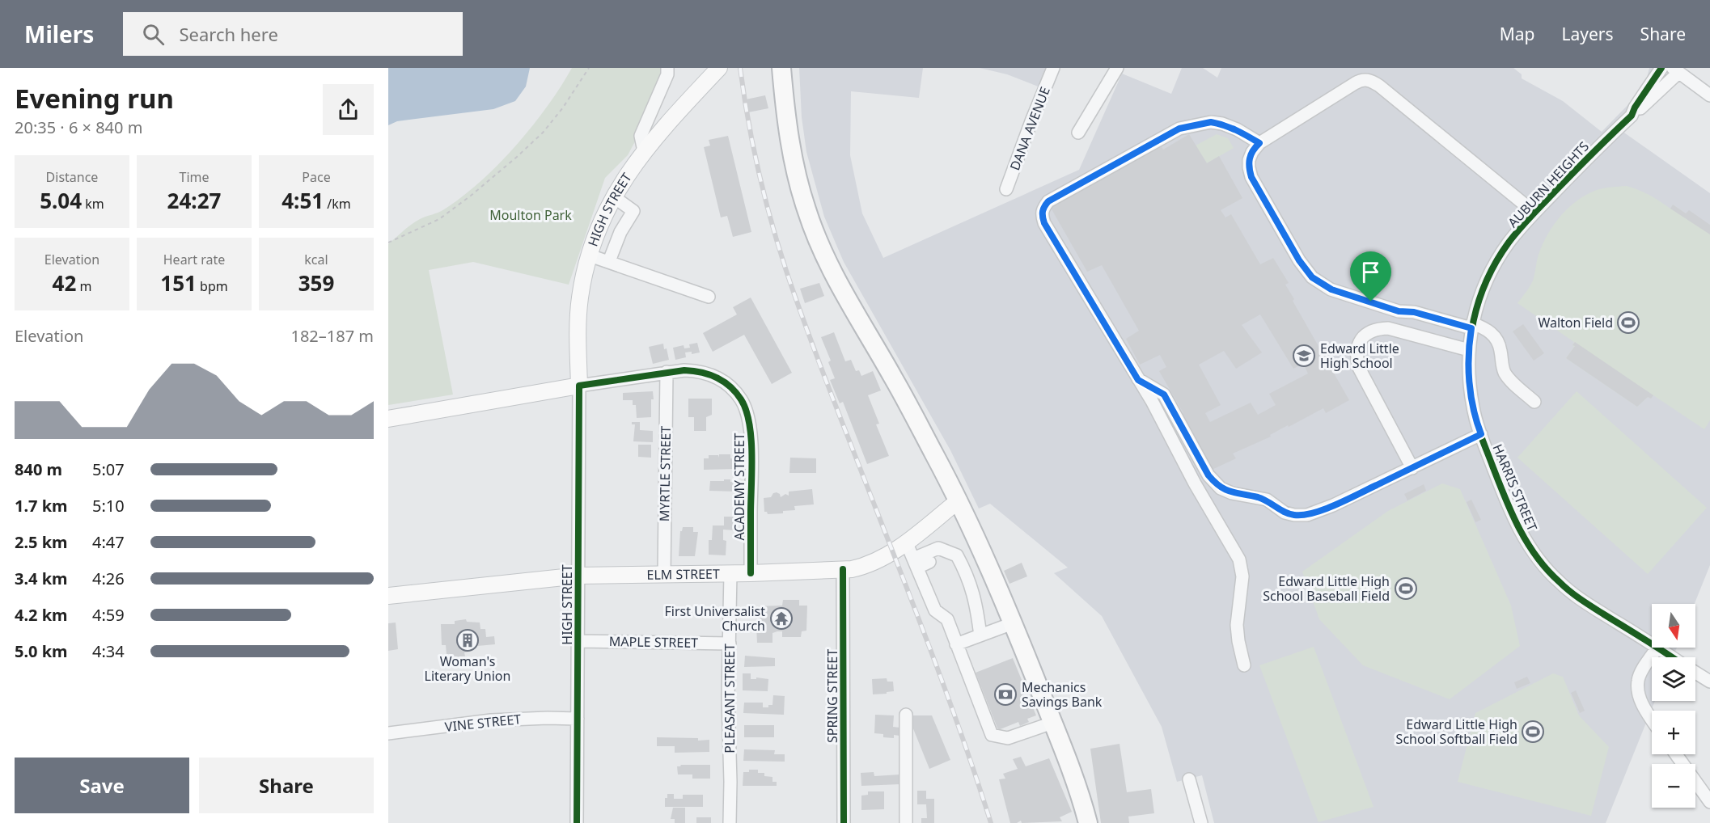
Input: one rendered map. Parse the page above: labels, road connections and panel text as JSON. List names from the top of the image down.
{
  "streets": {
    "main road": ["HIGH STREET", "ACADEMY STREET", "ELM STREET"],
    "street": [
      "DANA AVENUE",
      "AUBURN HEIGHTS",
      "MYRTLE STREET",
      "HARRIS STREET",
      "MAPLE STREET",
      "SPRING STREET",
      "PLEASANT STREET",
      "VINE STREET"
    ]
  },
  "crossings": [
    ["AUBURN HEIGHTS", "HARRIS STREET"],
    ["HIGH STREET", "ACADEMY STREET"],
    ["HIGH STREET", "ELM STREET"],
    ["HIGH STREET", "MAPLE STREET"],
    ["HIGH STREET", "VINE STREET"],
    ["MYRTLE STREET", "ACADEMY STREET"],
    ["MYRTLE STREET", "ELM STREET"],
    ["ACADEMY STREET", "ELM STREET"],
    ["ELM STREET", "SPRING STREET"],
    ["ELM STREET", "PLEASANT STREET"],
    ["MAPLE STREET", "PLEASANT STREET"]
  ],
  "parks": ["Moulton Park"],
  "places": {
    "sports": ["Walton Field", "Edward Little High School Baseball Field", "Edward Little High School Softball Field"],
    "school or university": ["Edward Little High School"],
    "temple": ["First Universalist Church"],
    "building": ["Woman's Literary Union"],
    "bank": ["Mechanics Savings Bank"]
  },
  "north": "bottom",
  "page": {
    "header": "Milers",
    "search": "Search here",
    "nav": ["Map", "Layers", "Share"],
    "heading": ["Evening run", "20:35 · 6 × 840 m"],
    "stats": [
      ["Distance", "5.04 km"],
      ["Time", "24:27"],
      ["Pace", "4:51 /km"],
      ["Elevation", "42 m"],
      ["Heart rate", "151 bpm"],
      ["kcal", "359"]
    ],
    "chart": ["Elevation", "182–187 m"],
    "list": [
      {
        "name": "840 m",
        "note": "5:07"
      },
      {
        "name": "1.7 km",
        "note": "5:10"
      },
      {
        "name": "2.5 km",
        "note": "4:47"
      },
      {
        "name": "3.4 km",
        "note": "4:26"
      },
      {
        "name": "4.2 km",
        "note": "4:59"
      },
      {
        "name": "5.0 km",
        "note": "4:34"
      }
    ],
    "map_buttons": ["+", "−"],
    "buttons": ["Save", "Share"]
  }
}
